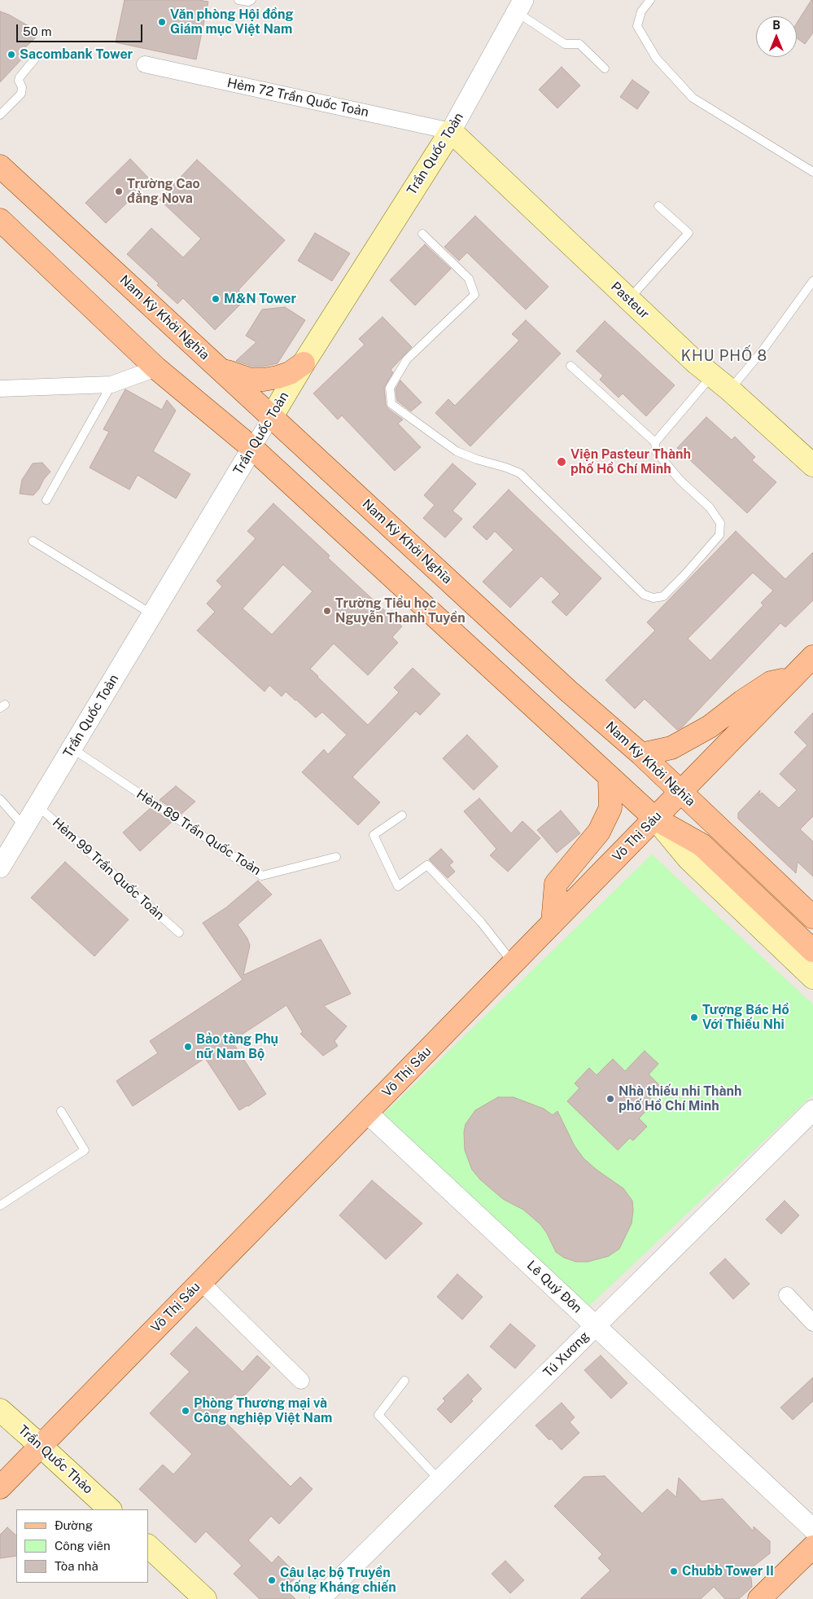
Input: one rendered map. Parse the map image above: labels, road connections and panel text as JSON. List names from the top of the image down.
{
  "streets": {
    "main road": [
      "Trần Quốc Toản",
      "Pasteur",
      "Nam Kỳ Khởi Nghĩa",
      "Võ Thị Sáu",
      "Trần Quốc Thảo"
    ],
    "street": ["Hẻm 72 Trần Quốc Toản", "Lê Quý Đôn", "Tú Xương"],
    "lane": ["Hẻm 89 Trần Quốc Toản", "Hẻm 99 Trần Quốc Toản"]
  },
  "crossings": [
    ["Hẻm 72 Trần Quốc Toản", "Trần Quốc Toản"],
    ["Hẻm 72 Trần Quốc Toản", "Pasteur"],
    ["Trần Quốc Toản", "Pasteur"],
    ["Trần Quốc Toản", "Nam Kỳ Khởi Nghĩa"],
    ["Trần Quốc Toản", "Hẻm 89 Trần Quốc Toản"],
    ["Trần Quốc Toản", "Hẻm 99 Trần Quốc Toản"],
    ["Nam Kỳ Khởi Nghĩa", "Võ Thị Sáu"],
    ["Võ Thị Sáu", "Lê Quý Đôn"],
    ["Võ Thị Sáu", "Trần Quốc Thảo"],
    ["Lê Quý Đôn", "Tú Xương"]
  ],
  "districts": ["KHU PHỐ 8"],
  "places": [
    "Văn phòng Hội đồng Giám mục Việt Nam",
    "Sacombank Tower",
    "Trường Cao đẳng Nova",
    "M&N Tower",
    "Viện Pasteur Thành phố Hồ Chí Minh",
    "Trường Tiểu học Nguyễn Thanh Tuyền",
    "Tượng Bác Hồ Với Thiếu Nhi",
    "Bảo tàng Phụ nữ Nam Bộ",
    "Nhà thiếu nhi Thành phố Hồ Chí Minh",
    "Phòng Thương mại và Công nghiệp Việt Nam",
    "Chubb Tower II",
    "Câu lạc bộ Truyền thống Kháng chiến"
  ],
  "legend": ["Đường", "Công viên", "Tòa nhà"],
  "scale_bar": "50 m",
  "north": "top"
}
